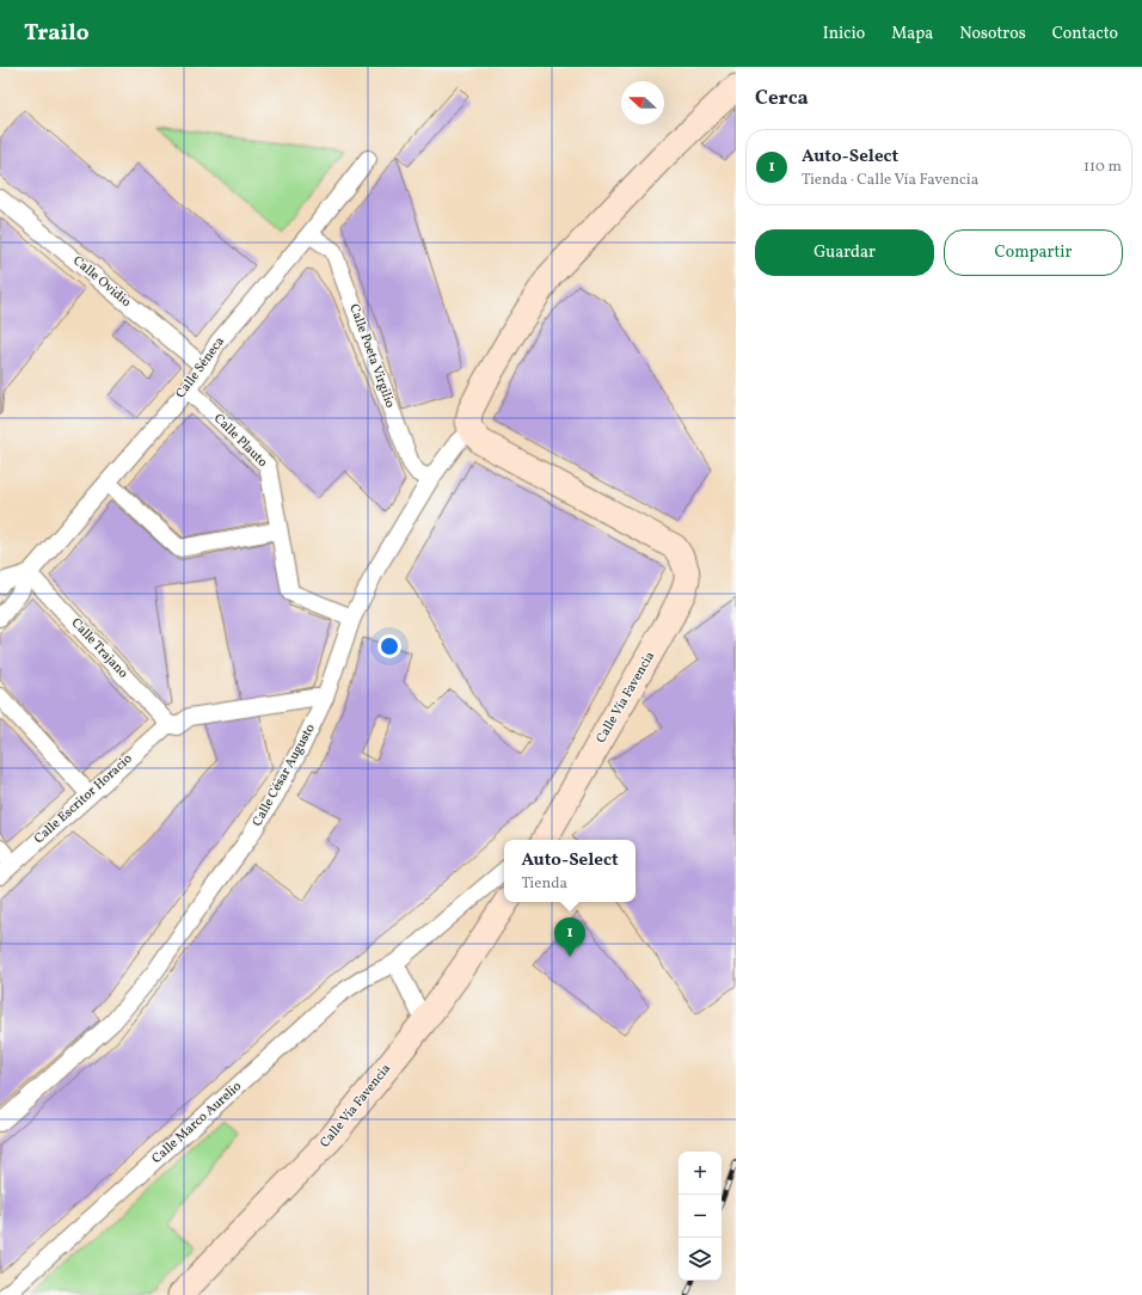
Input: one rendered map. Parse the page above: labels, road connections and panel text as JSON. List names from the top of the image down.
{
  "streets": {
    "main road": ["Calle Vía Favencia"],
    "street": [
      "Calle Ovidio",
      "Calle Poeta Virgilio",
      "Calle Séneca",
      "Calle Plauto",
      "Calle Trajano",
      "Calle César Augusto",
      "Calle Escritor Horacio",
      "Calle Marco Aurelio"
    ]
  },
  "crossings": [
    ["Calle Ovidio", "Calle Séneca"],
    ["Calle Poeta Virgilio", "Calle Séneca"],
    ["Calle Poeta Virgilio", "Calle César Augusto"],
    ["Calle Séneca", "Calle Plauto"],
    ["Calle Séneca", "Calle Trajano"],
    ["Calle Plauto", "Calle César Augusto"],
    ["Calle Trajano", "Calle Escritor Horacio"],
    ["Calle Vía Favencia", "Calle César Augusto"]
  ],
  "north": "left",
  "page": {
    "header": "Trailo",
    "nav": [
      "Inicio",
      "Mapa",
      "Nosotros",
      "Contacto"
    ],
    "heading": "Cerca",
    "list": [
      {
        "mark": "1",
        "name": "Auto-Select",
        "note": "Tienda · Calle Vía Favencia",
        "value": "110 m"
      }
    ],
    "buttons": ["Guardar", "Compartir"],
    "popup": ["Auto-Select", "Tienda"],
    "pins": "1",
    "map_buttons": ["+", "−"]
  }
}
